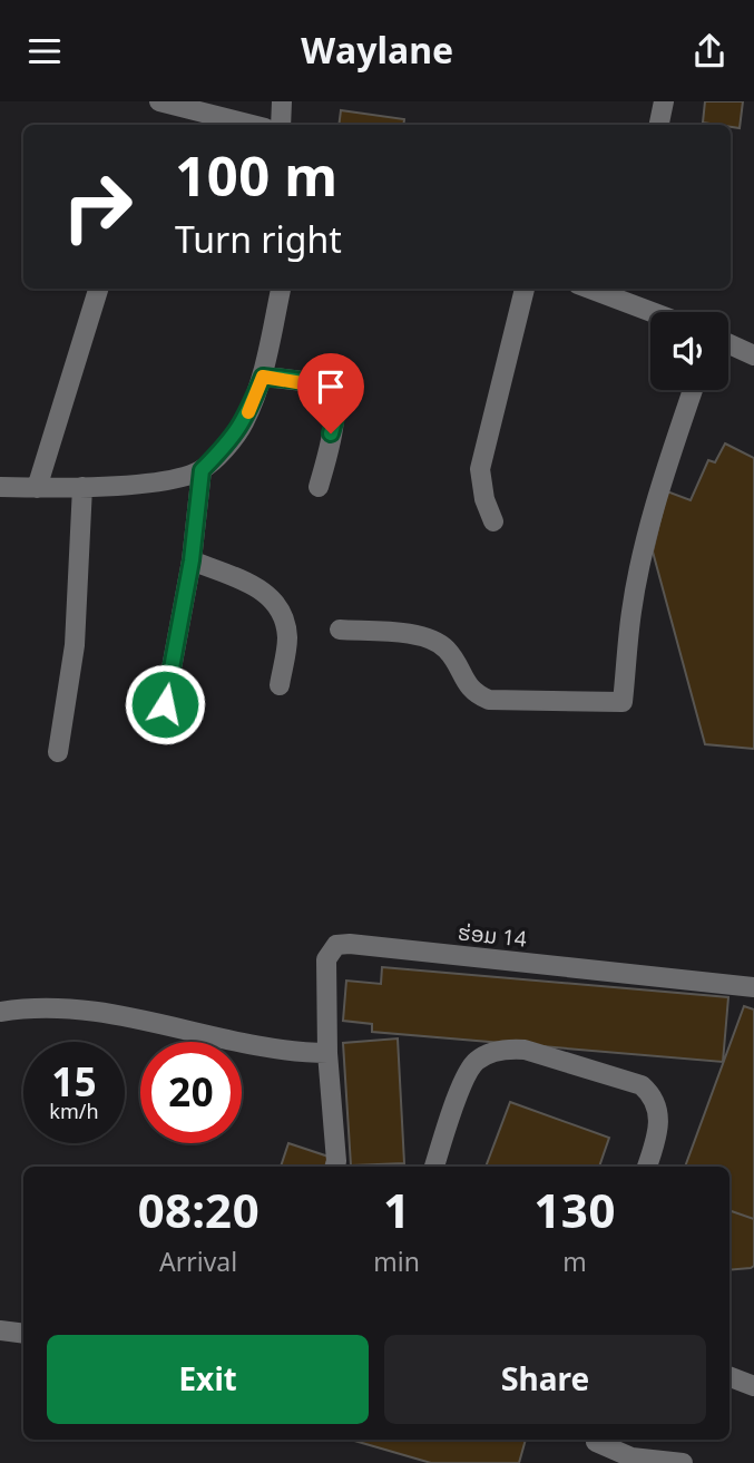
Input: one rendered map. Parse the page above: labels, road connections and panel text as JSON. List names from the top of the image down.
{
  "streets": {
    "street": ["ຮ່ອມ 14"]
  },
  "page": {
    "header": "Waylane",
    "turn": ["100 m", "Turn right"],
    "speed": "15 km/h",
    "limit": "20",
    "eta": [
      "08:20",
      "Arrival",
      "1",
      "min",
      "130",
      "m"
    ],
    "buttons": ["Exit", "Share"]
  }
}
